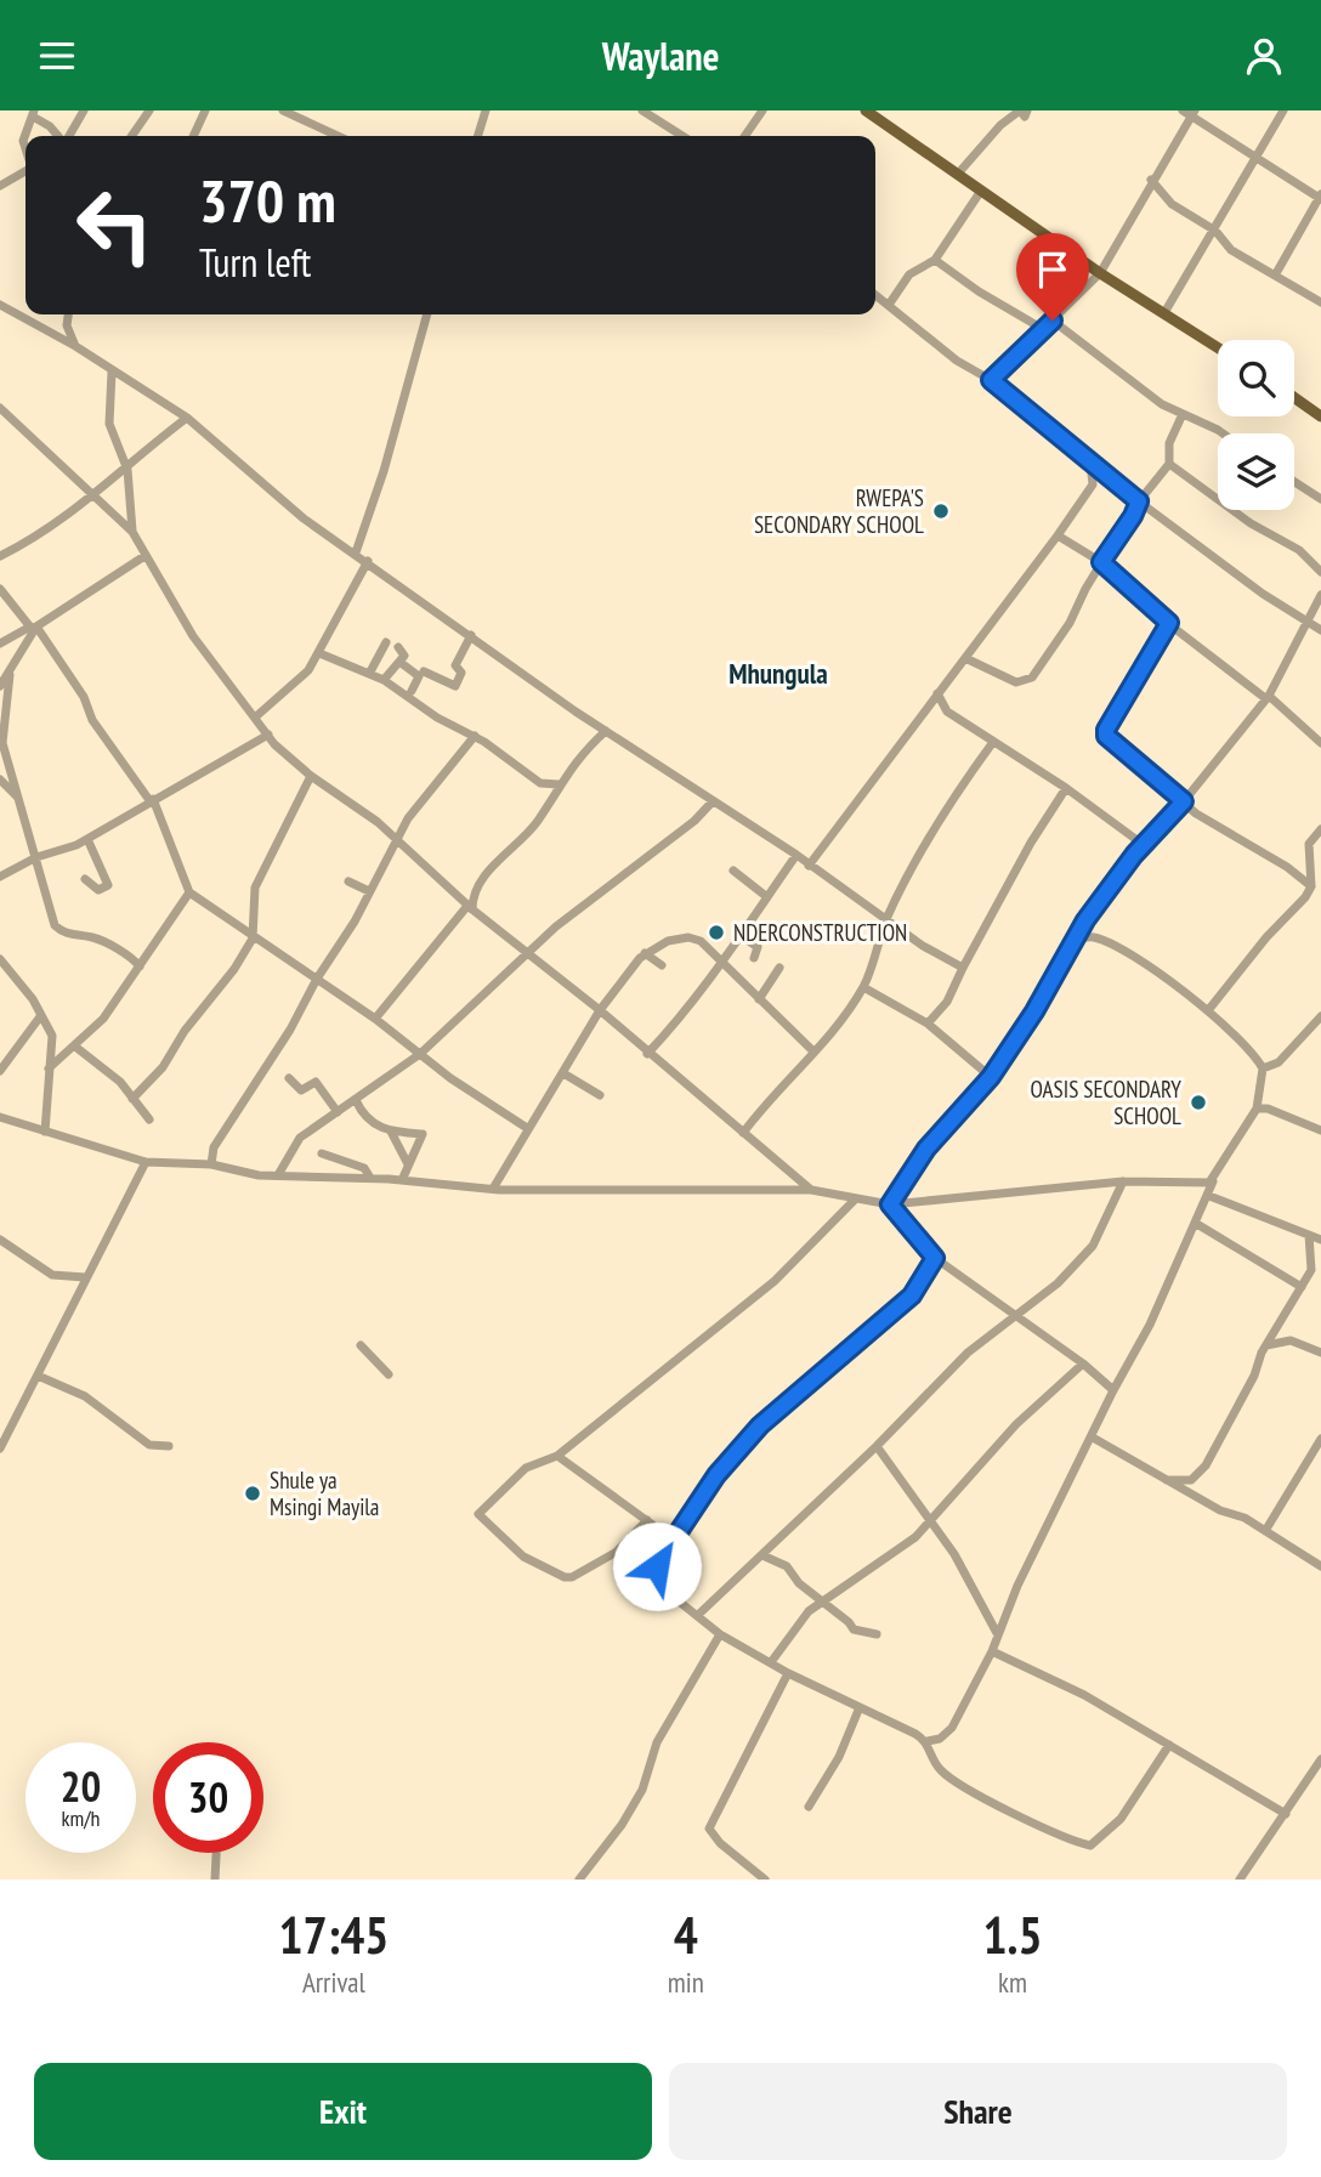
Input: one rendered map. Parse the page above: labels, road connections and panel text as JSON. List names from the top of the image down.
{
  "districts": ["Mhungula"],
  "places": [
    "RWEPA'S SECONDARY SCHOOL",
    "NDERCONSTRUCTION",
    "OASIS SECONDARY SCHOOL",
    "Shule ya Msingi Mayila"
  ],
  "page": {
    "header": "Waylane",
    "turn": ["370 m", "Turn left"],
    "speed": "20 km/h",
    "limit": "30",
    "eta": [
      "17:45",
      "Arrival",
      "4",
      "min",
      "1.5",
      "km"
    ],
    "buttons": ["Exit", "Share"]
  }
}
